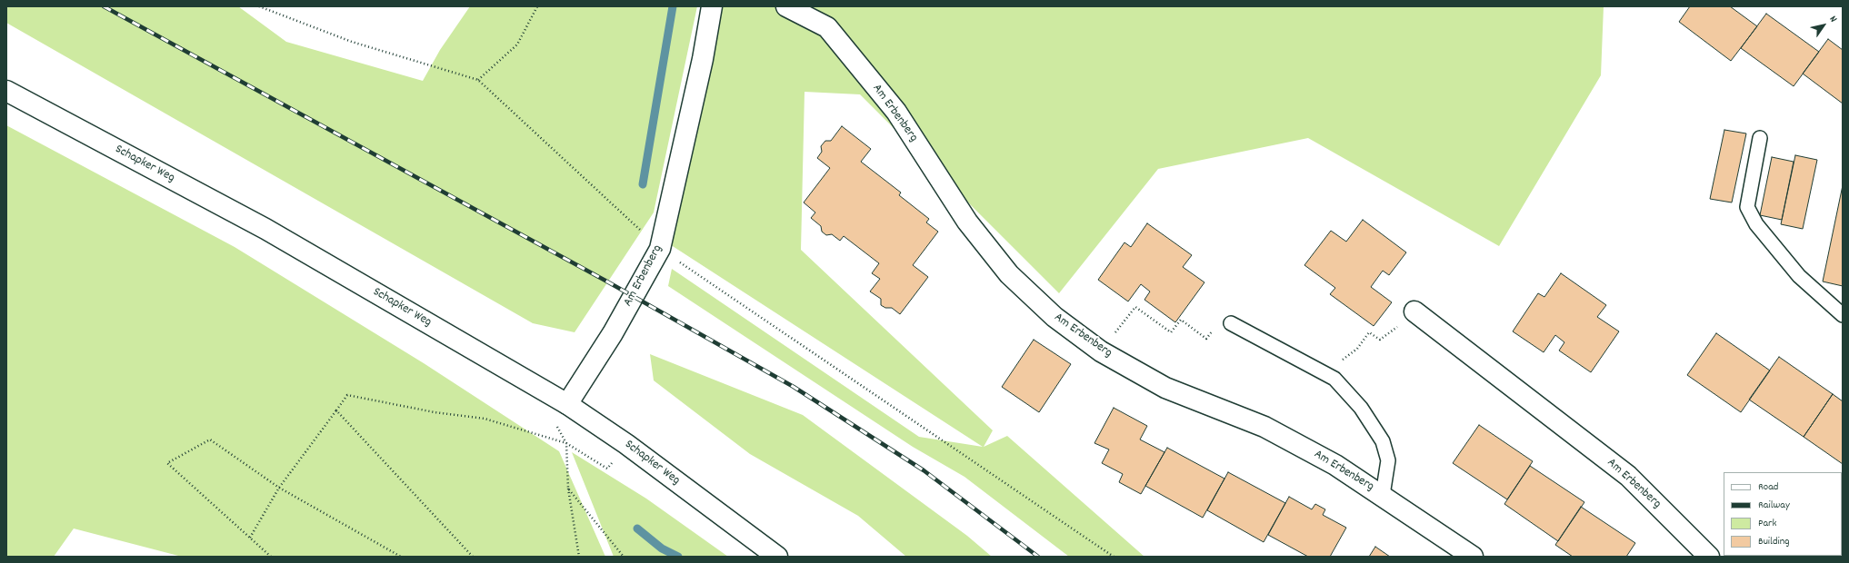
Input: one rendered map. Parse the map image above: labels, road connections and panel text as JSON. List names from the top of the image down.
{
  "streets": {
    "street": ["Am Erbenberg", "Schapker Weg"]
  },
  "crossings": [
    ["Am Erbenberg", "Schapker Weg"]
  ],
  "legend": [
    "Road",
    "Railway",
    "Park",
    "Building"
  ],
  "north": "top right"
}
